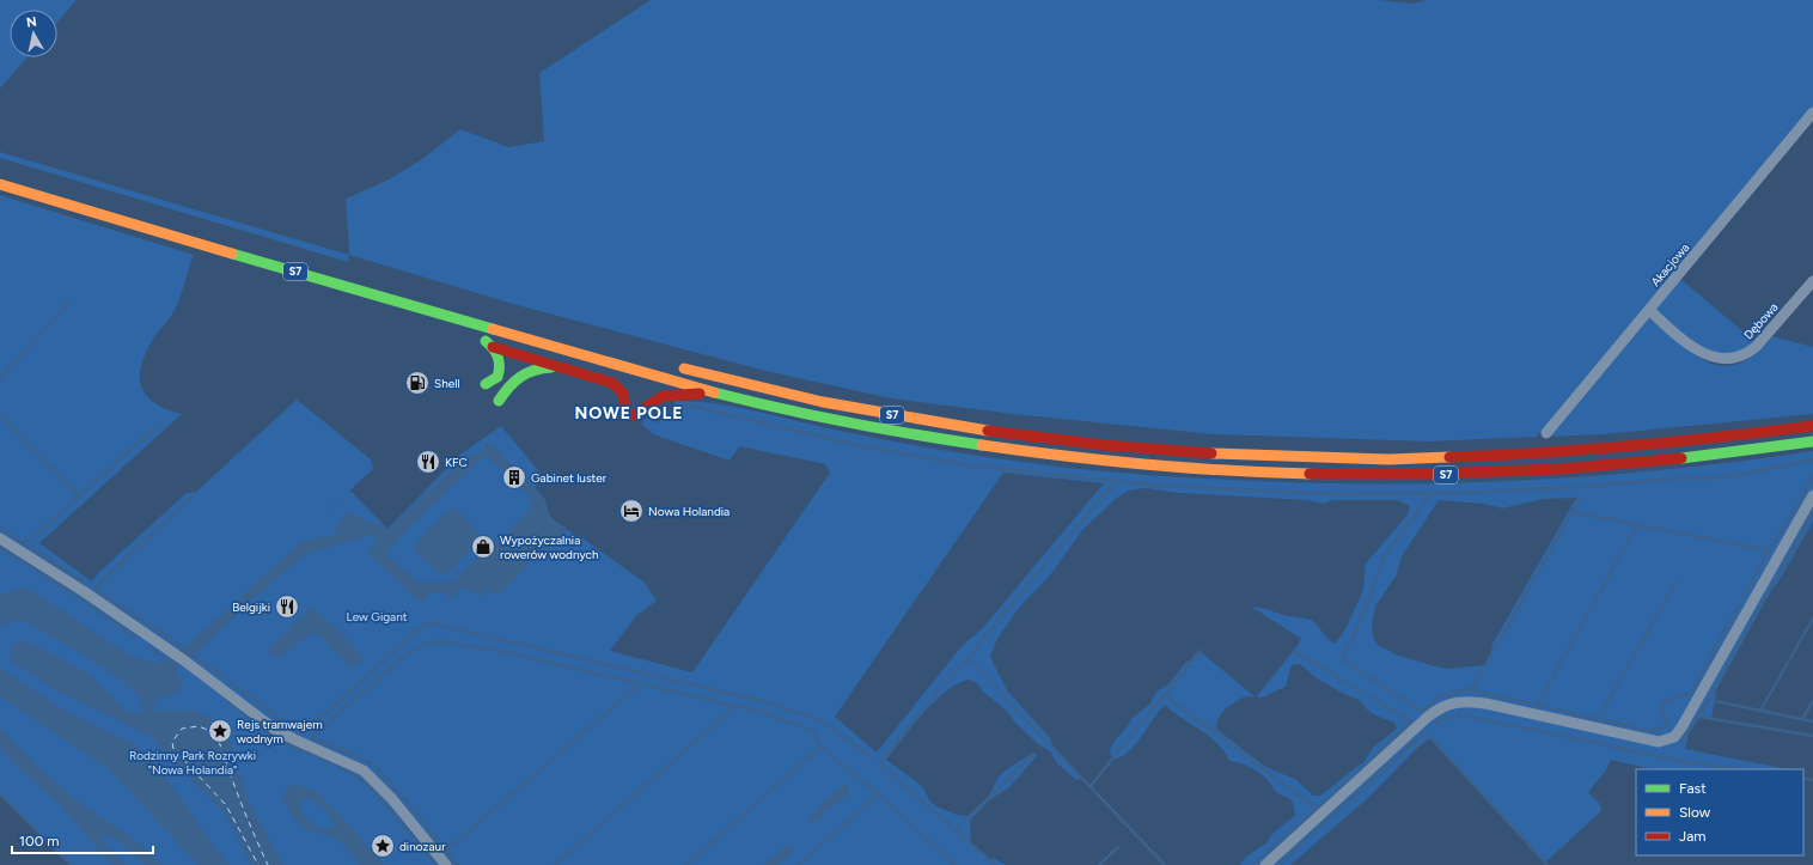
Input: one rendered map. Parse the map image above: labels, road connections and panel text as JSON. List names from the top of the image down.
{
  "streets": {
    "highway": ["S7"],
    "street": ["Akacjowa", "Dębowa"]
  },
  "crossings": [
    ["Akacjowa", "Dębowa"]
  ],
  "districts": ["NOWE POLE"],
  "parks": ["Lew Gigant", "Rodzinny Park Rozrywki \"Nowa Holandia\""],
  "places": {
    "fuel station": ["Shell"],
    "restaurant": ["KFC", "Belgijki"],
    "building": ["Gabinet luster"],
    "hotel": ["Nowa Holandia"],
    "shop": ["Wypożyczalnia rowerów wodnych"],
    "place": ["Rejs tramwajem wodnym", "dinozaur"]
  },
  "legend": ["Fast", "Slow", "Jam"],
  "scale_bar": "100 m",
  "north": "top"
}
